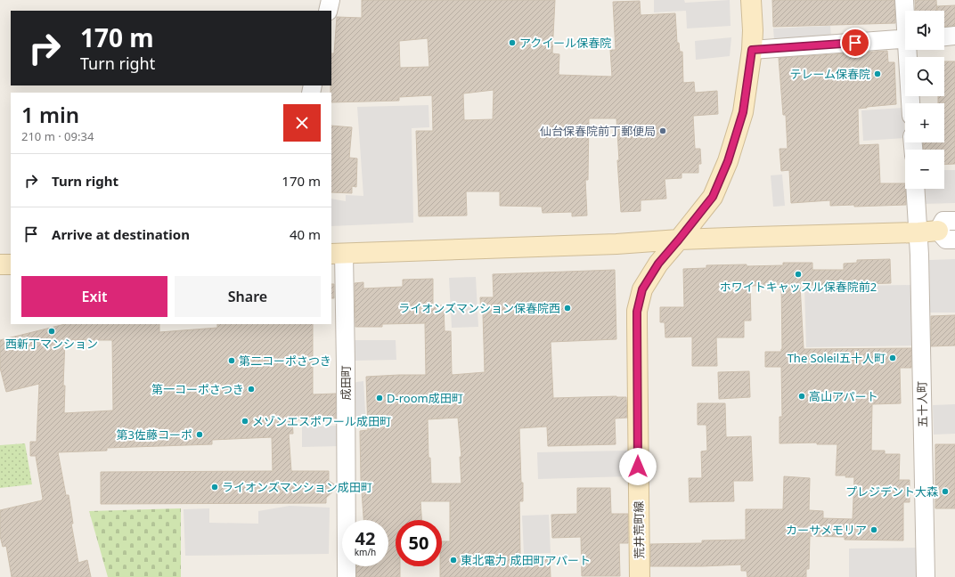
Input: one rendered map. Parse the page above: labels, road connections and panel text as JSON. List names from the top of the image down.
{
  "streets": {
    "street": ["成田町", "五十人町", "荒井荒町線"]
  },
  "places": [
    "アクイール保春院",
    "テレーム保春院",
    "仙台保春院前丁郵便局",
    "ホワイトキャッスル保春院前2",
    "ライオンズマンション保春院西",
    "西新丁マンション",
    "The Soleil五十人町",
    "第二コーポさつき",
    "第一コーポさつき",
    "高山アパート",
    "D-room成田町",
    "メゾンエスポワール成田町",
    "第3佐藤コーポ",
    "ライオンズマンション成田町",
    "プレジデント大森",
    "カーサメモリア",
    "東北電力 成田町アパート"
  ],
  "page": {
    "map_buttons": ["+", "−"],
    "turn": ["170 m", "Turn right"],
    "heading": ["1 min", "210 m · 09:34"],
    "list": [
      {
        "name": "Turn right",
        "value": "170 m"
      },
      {
        "name": "Arrive at destination",
        "value": "40 m"
      }
    ],
    "buttons": ["Exit", "Share"],
    "speed": "42 km/h",
    "limit": "50"
  }
}
